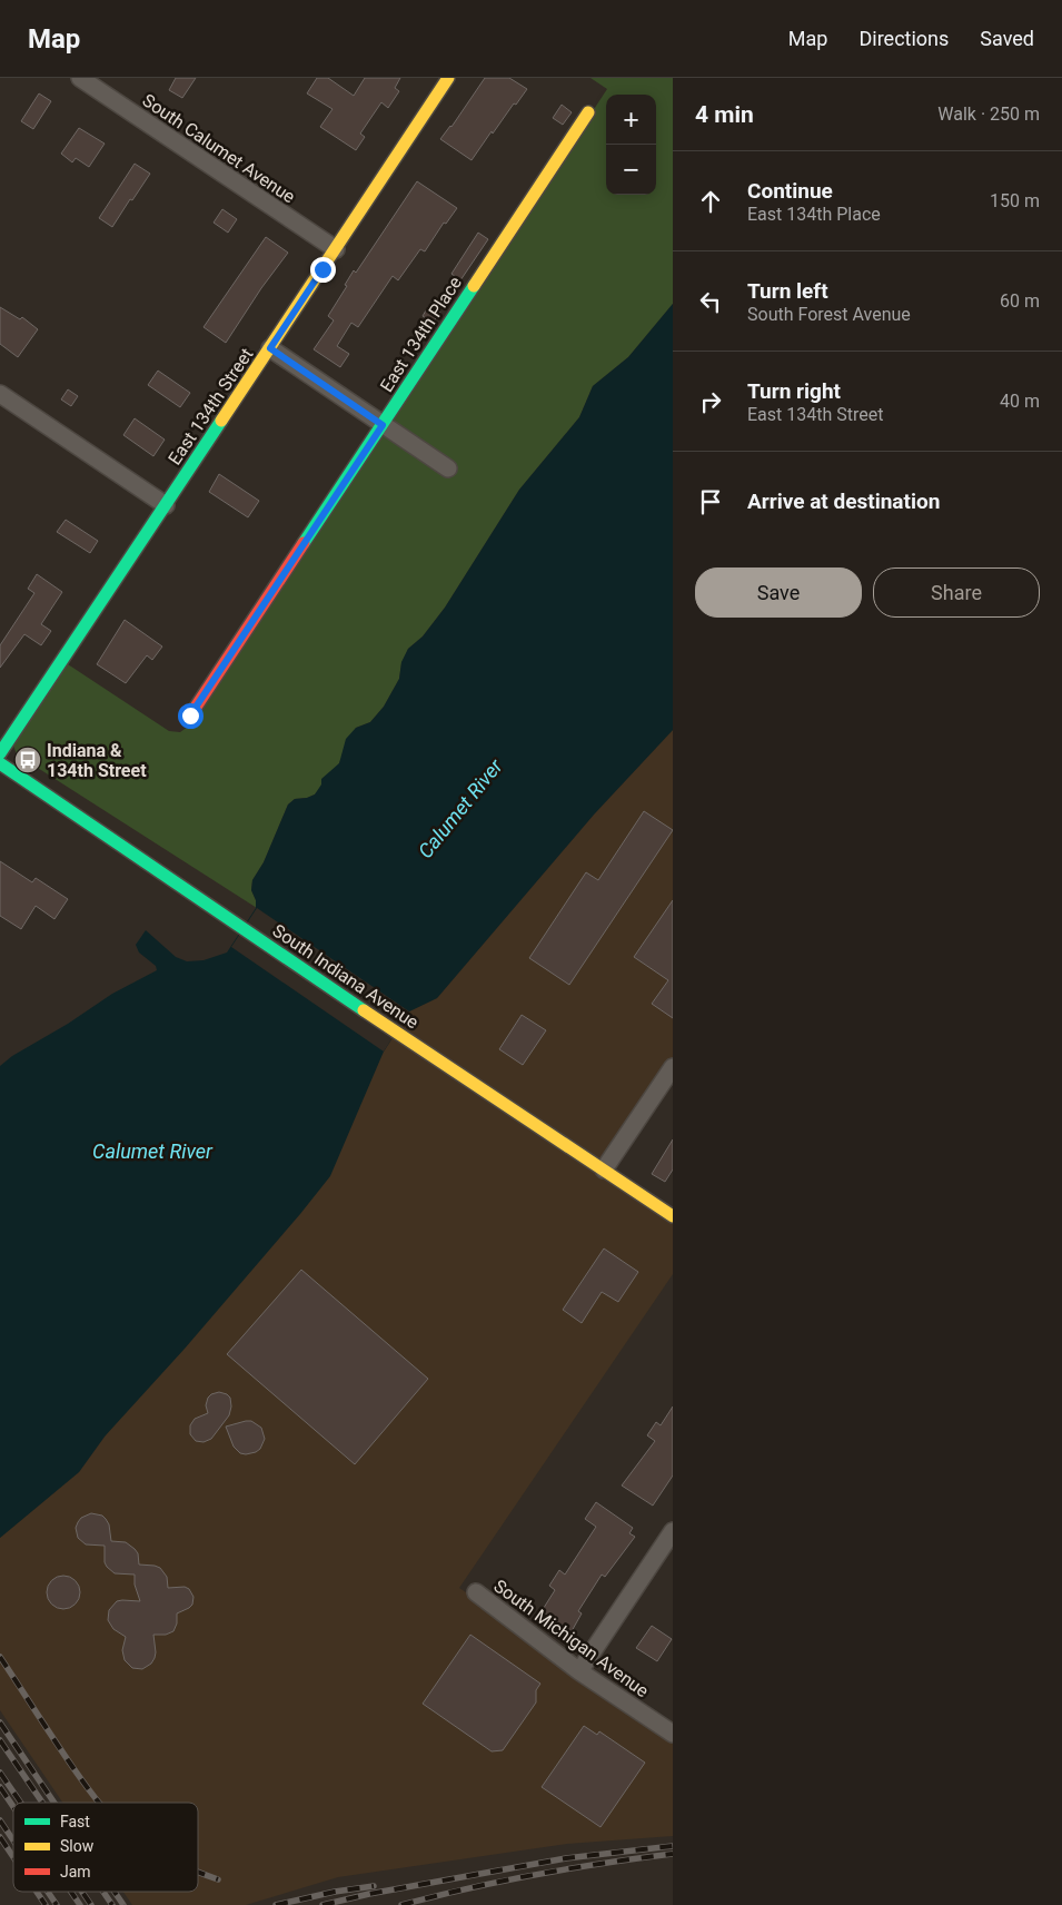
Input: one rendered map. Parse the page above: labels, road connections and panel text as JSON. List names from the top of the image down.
{
  "streets": {
    "street": [
      "South Calumet Avenue",
      "East 134th Place",
      "East 134th Street",
      "South Indiana Avenue",
      "South Michigan Avenue"
    ]
  },
  "crossings": [
    ["South Calumet Avenue", "East 134th Street"]
  ],
  "water": ["Calumet River"],
  "places": {
    "bus stop": ["Indiana & 134th Street"]
  },
  "legend": ["Fast", "Slow", "Jam"],
  "page": {
    "header": "Map",
    "nav": ["Map", "Directions", "Saved"],
    "heading": ["4 min", "Walk · 250 m"],
    "map_buttons": ["+", "−"],
    "list": [
      ["Continue", "East 134th Place", "150 m"],
      ["Turn left", "South Forest Avenue", "60 m"],
      ["Turn right", "East 134th Street", "40 m"],
      "Arrive at destination"
    ],
    "buttons": ["Save", "Share"]
  }
}
